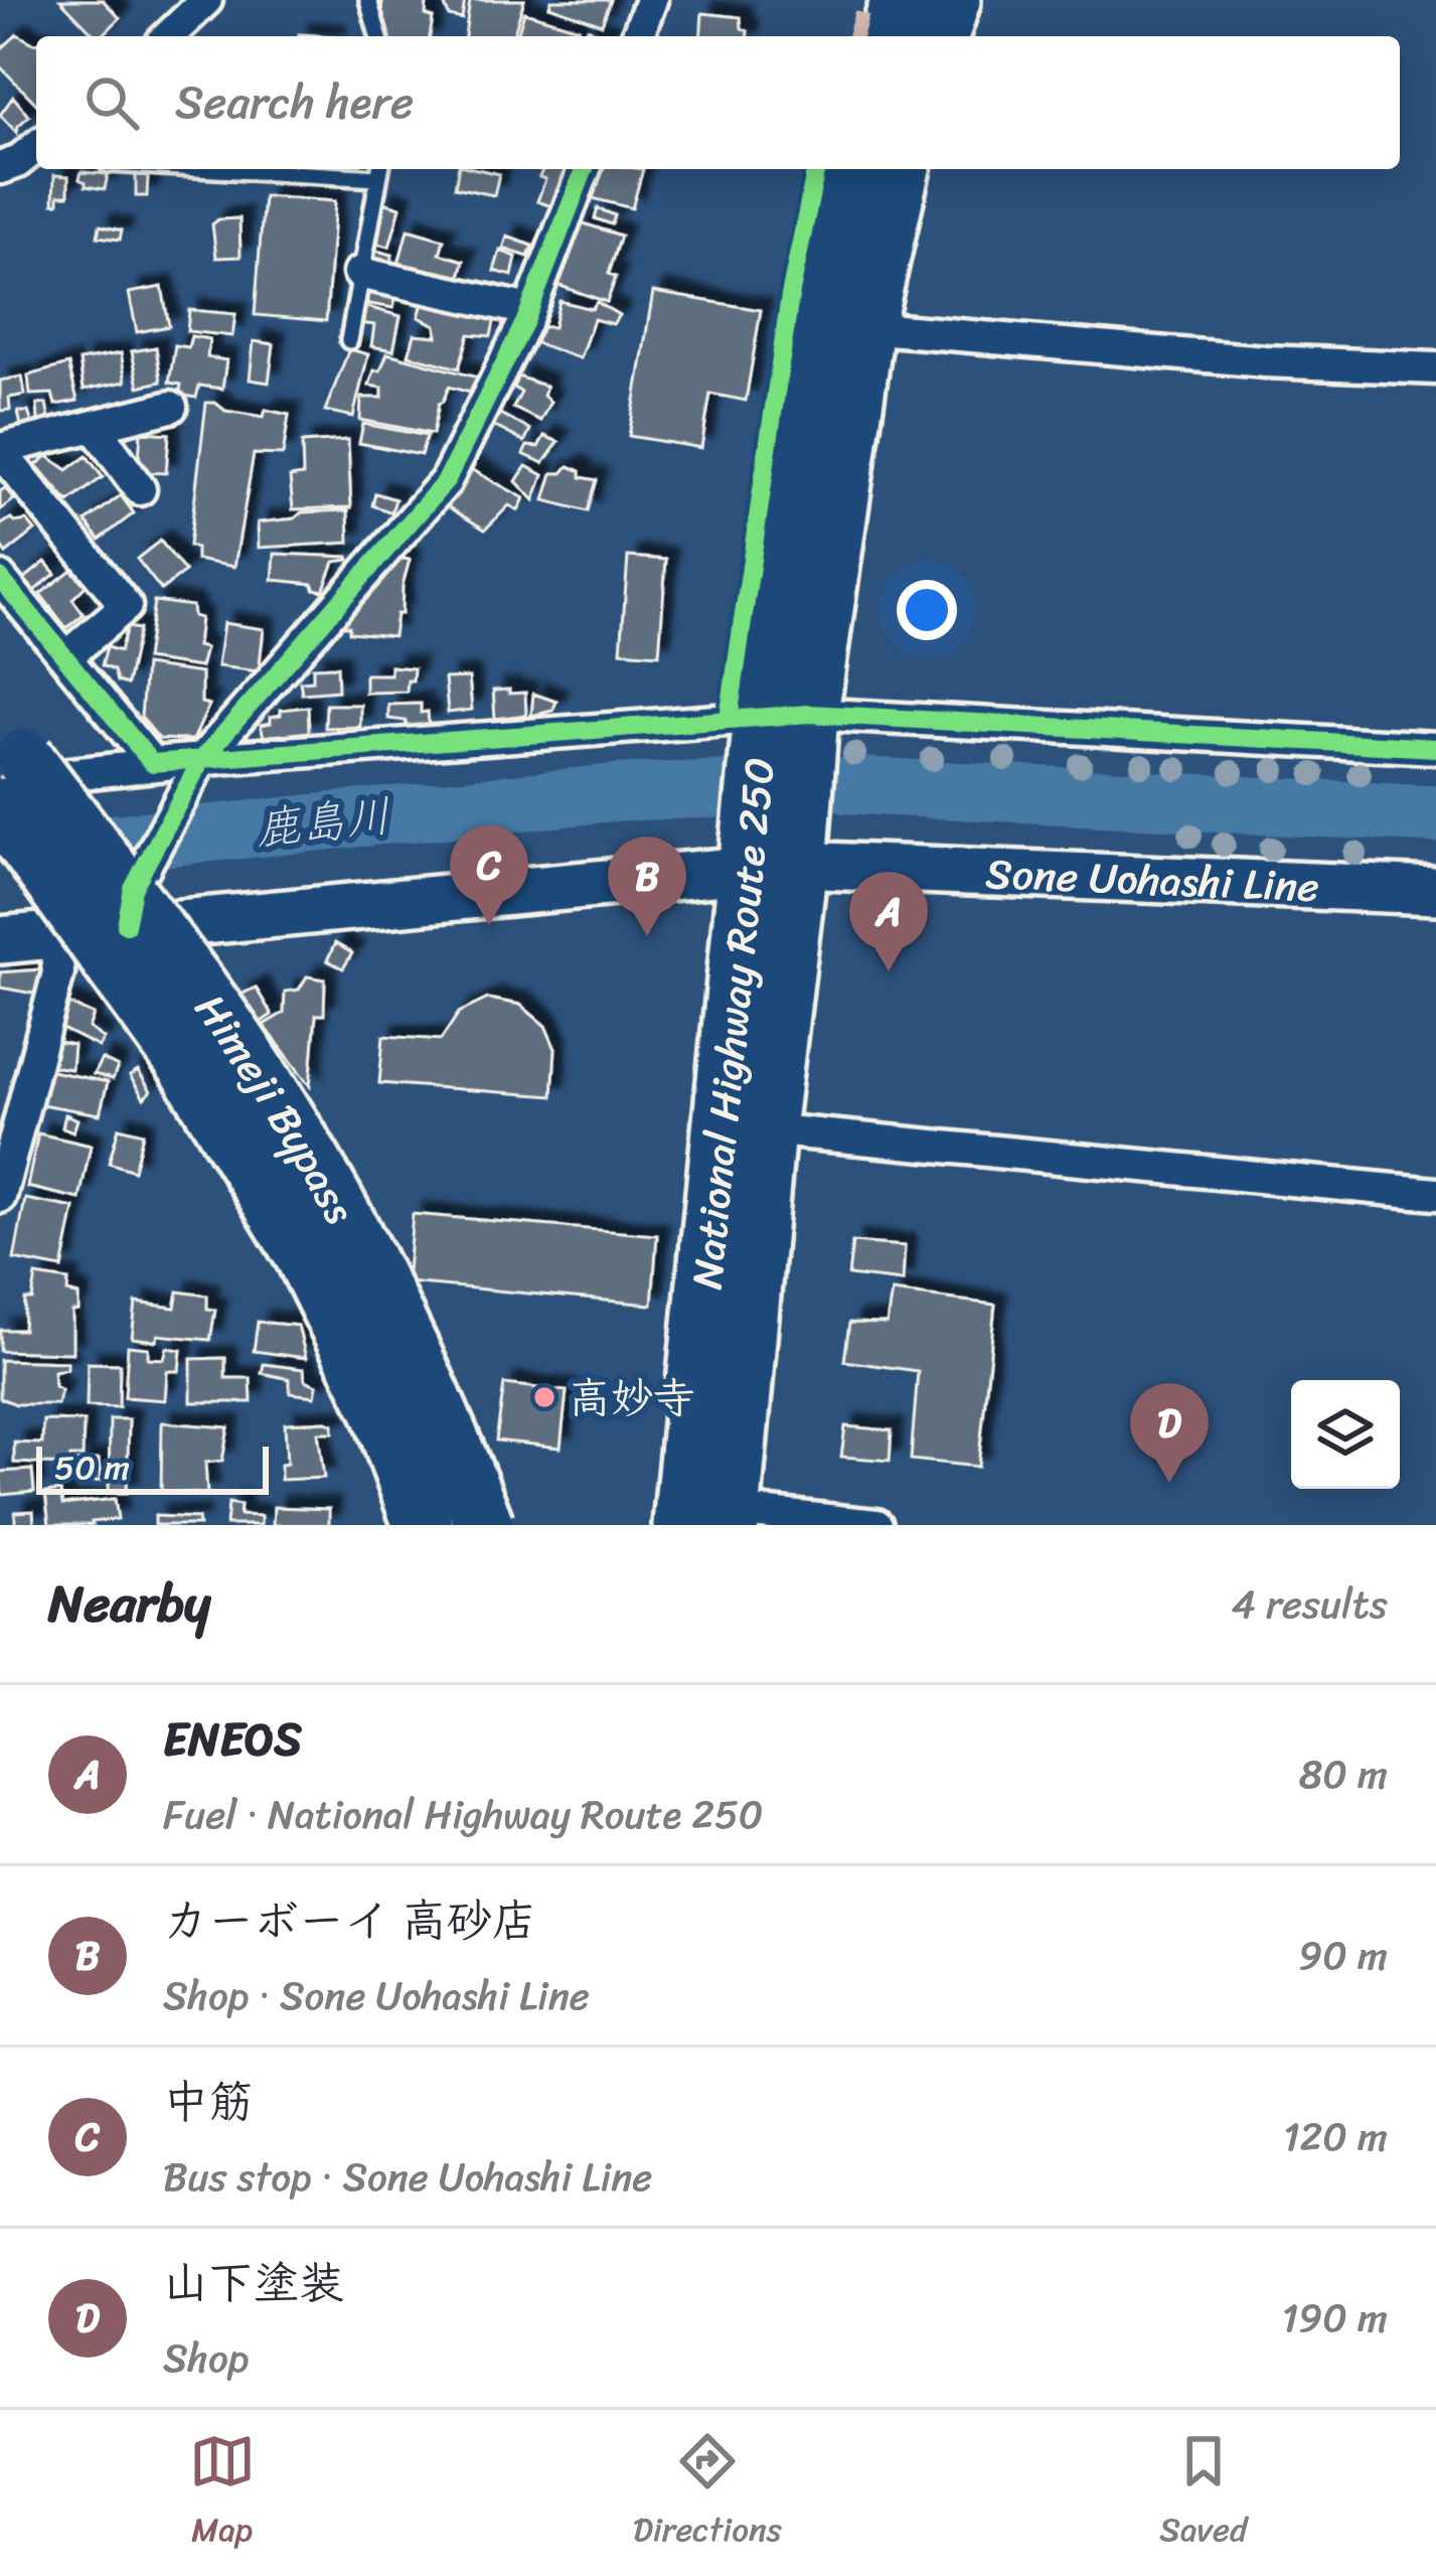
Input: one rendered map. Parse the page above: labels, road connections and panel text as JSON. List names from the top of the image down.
{
  "streets": {
    "highway": ["National Highway Route 250", "Himeji Bypass"],
    "main road": ["Sone Uohashi Line"]
  },
  "crossings": [
    ["Sone Uohashi Line", "National Highway Route 250"]
  ],
  "water": ["鹿島川"],
  "places": ["高妙寺"],
  "scale_bar": "50 m",
  "page": {
    "search": "Search here",
    "pins": [
      "C",
      "B",
      "A",
      "D"
    ],
    "scale": "50 m",
    "heading": ["Nearby", "4 results"],
    "list": [
      {
        "mark": "A",
        "name": "ENEOS",
        "note": "Fuel · National Highway Route 250",
        "value": "80 m"
      },
      {
        "mark": "B",
        "name": "カーボーイ 高砂店",
        "note": "Shop · Sone Uohashi Line",
        "value": "90 m"
      },
      {
        "mark": "C",
        "name": "中筋",
        "note": "Bus stop · Sone Uohashi Line",
        "value": "120 m"
      },
      {
        "mark": "D",
        "name": "山下塗装",
        "note": "Shop",
        "value": "190 m"
      }
    ],
    "nav": ["Map", "Directions", "Saved"]
  }
}
